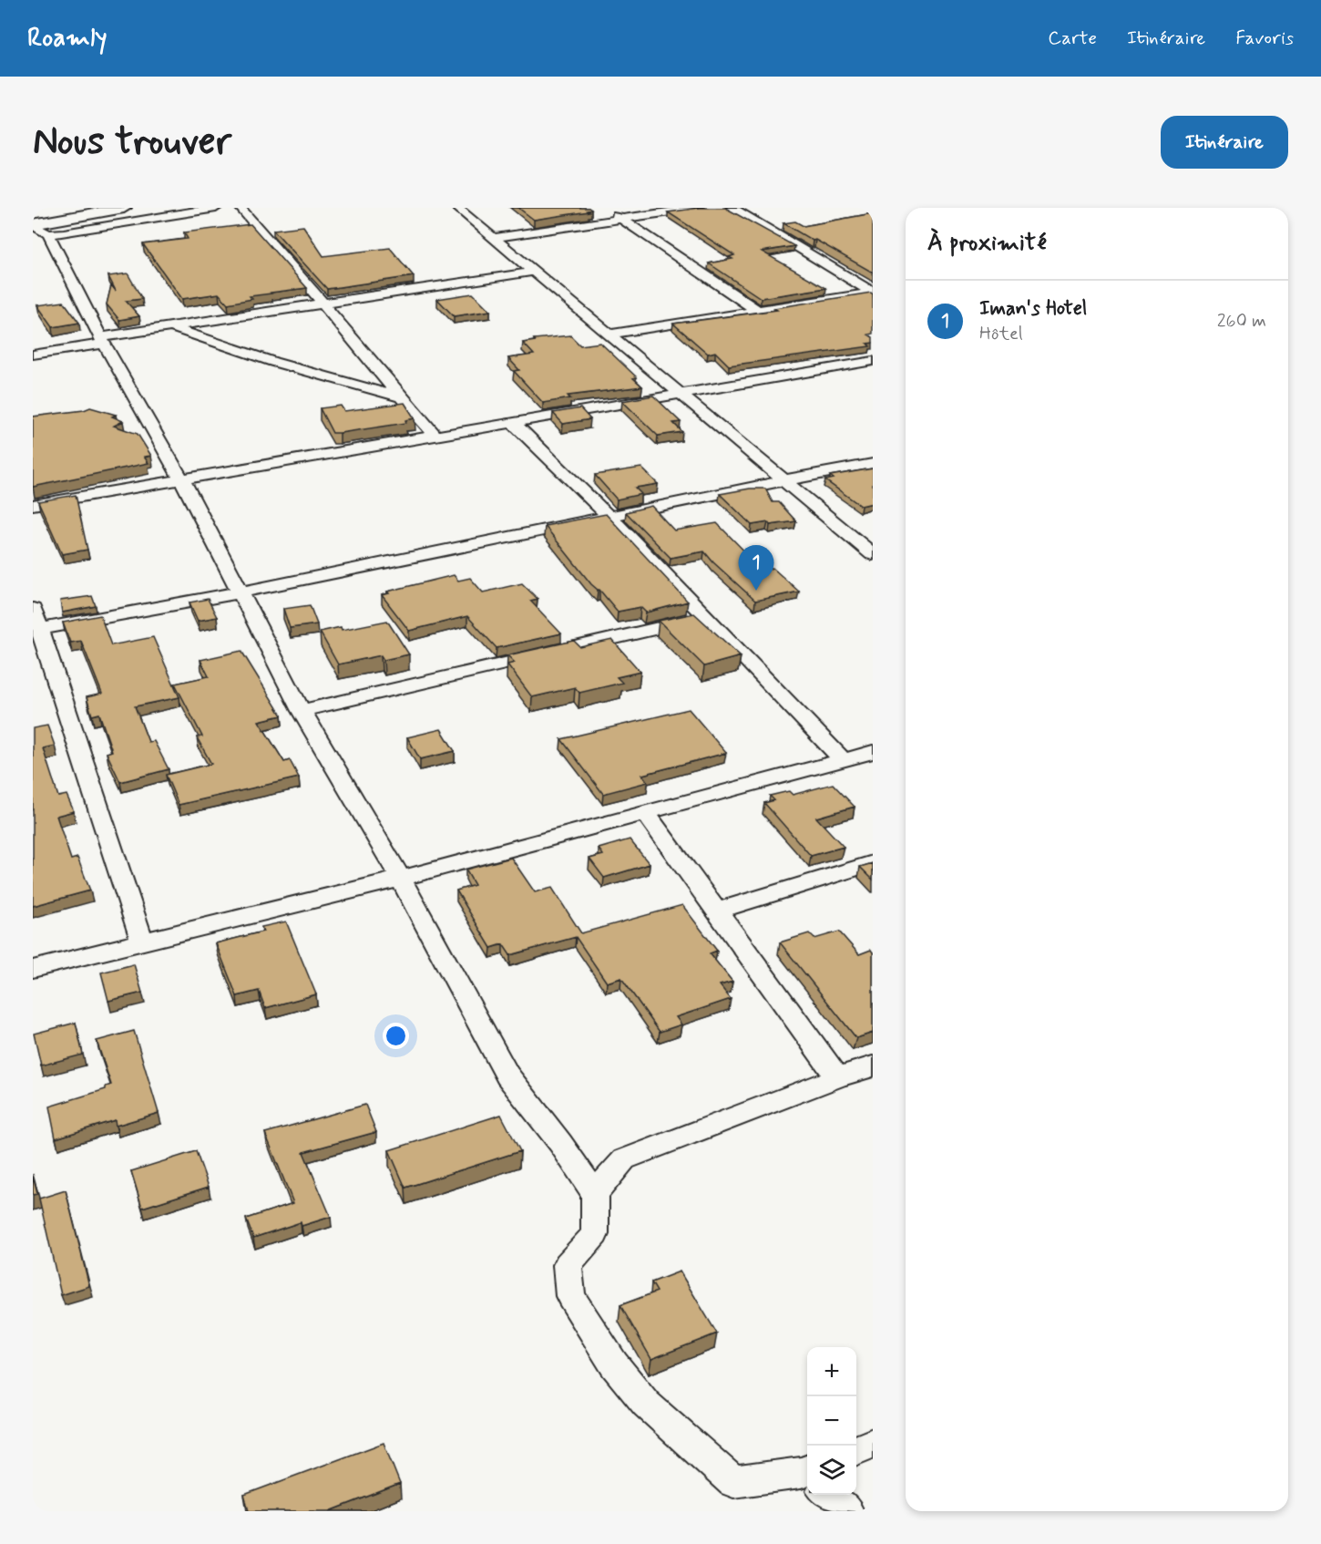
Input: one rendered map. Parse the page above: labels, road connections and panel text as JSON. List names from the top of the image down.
{
  "page": {
    "header": "Roamly",
    "nav": ["Carte", "Itinéraire", "Favoris"],
    "buttons": "Itinéraire",
    "title": "Nous trouver",
    "heading": "À proximité",
    "list": [
      {
        "mark": "1",
        "name": "Iman's Hotel",
        "note": "Hôtel",
        "value": "260 m"
      }
    ],
    "pins": "1",
    "map_buttons": ["+", "−"]
  }
}
